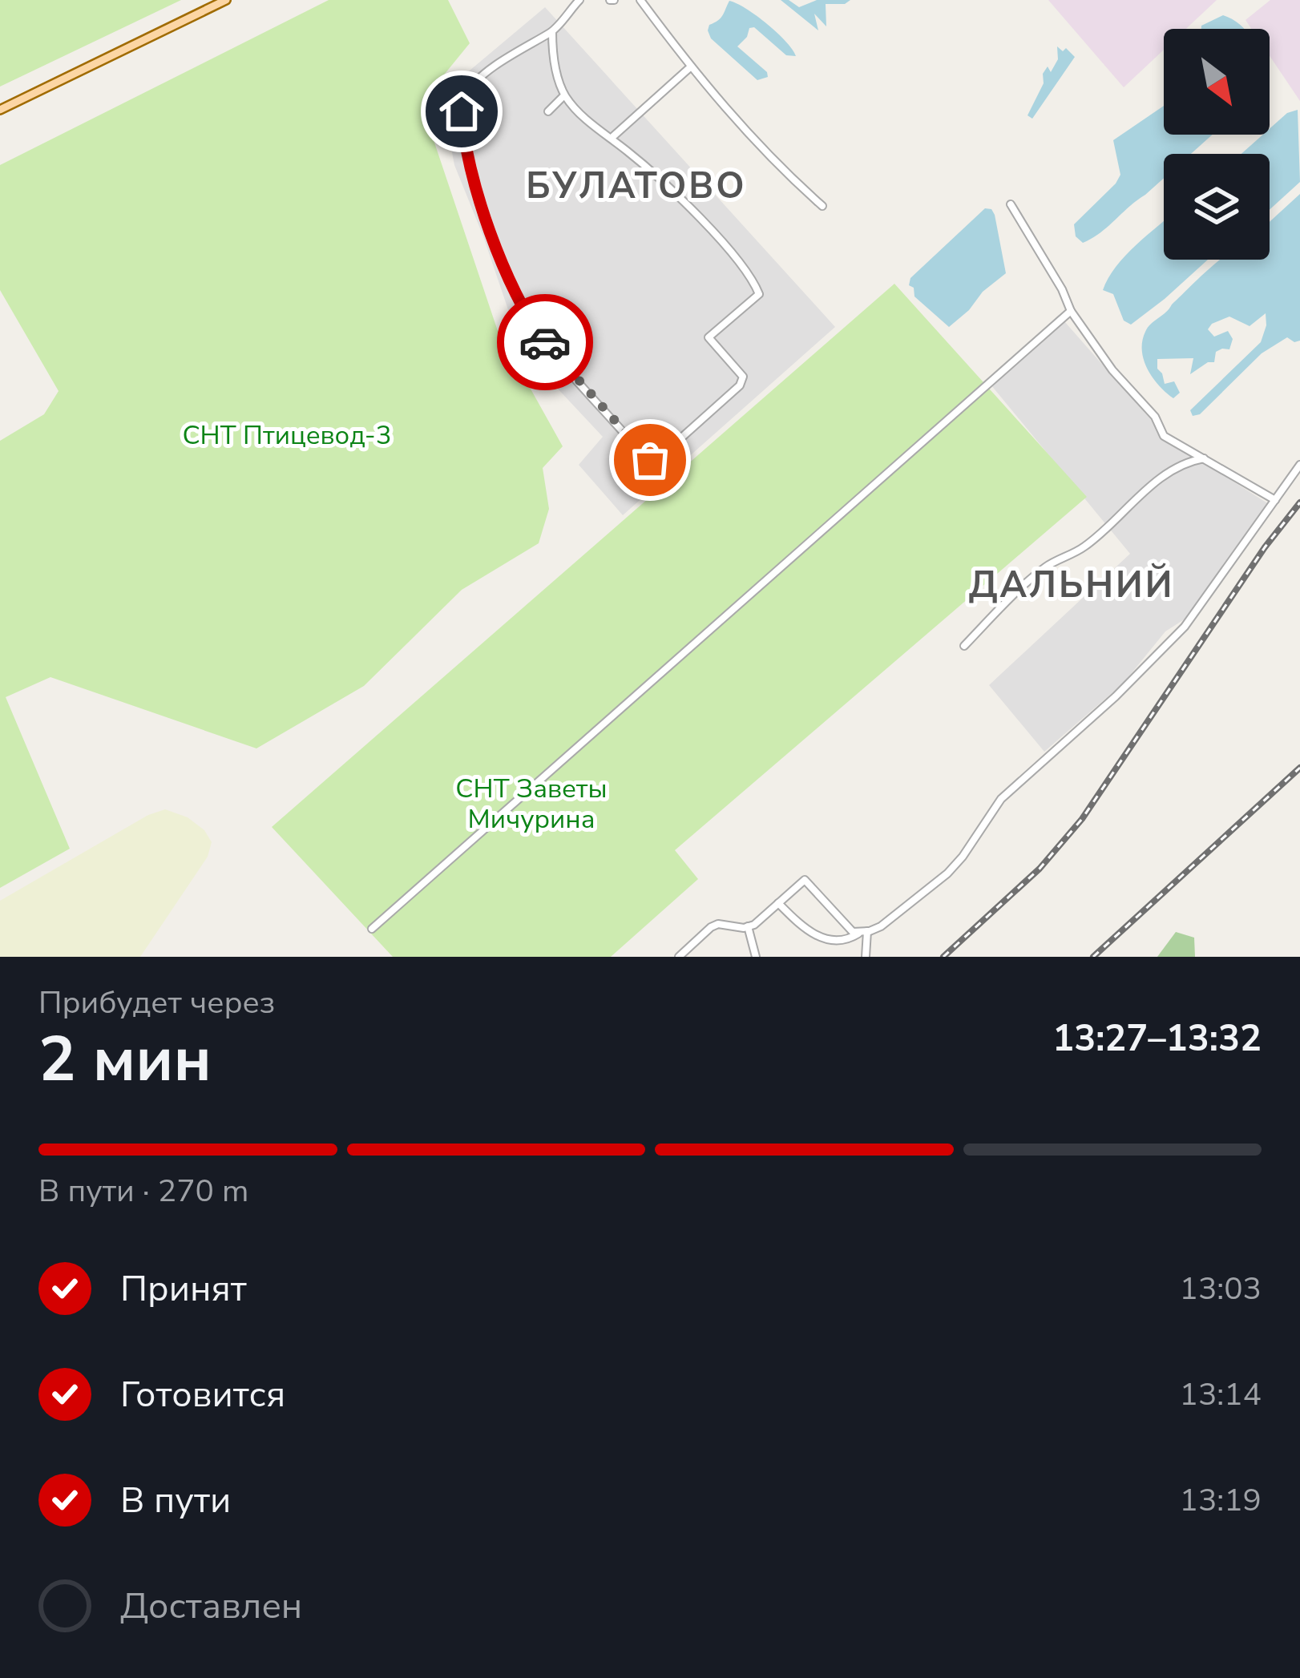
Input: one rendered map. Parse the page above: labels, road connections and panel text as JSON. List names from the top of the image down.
{
  "districts": ["БУЛАТОВО", "ДАЛЬНИЙ"],
  "parks": ["СНТ Птицевод-3", "СНТ Заветы Мичурина"],
  "north": "bottom right",
  "page": {
    "heading": ["2 мин", "Прибудет через", "13:27–13:32"],
    "bar": "В пути · 270 m",
    "list": [
      ["Принят", "13:03"],
      ["Готовится", "13:14"],
      ["В пути", "13:19"],
      "Доставлен"
    ]
  }
}
